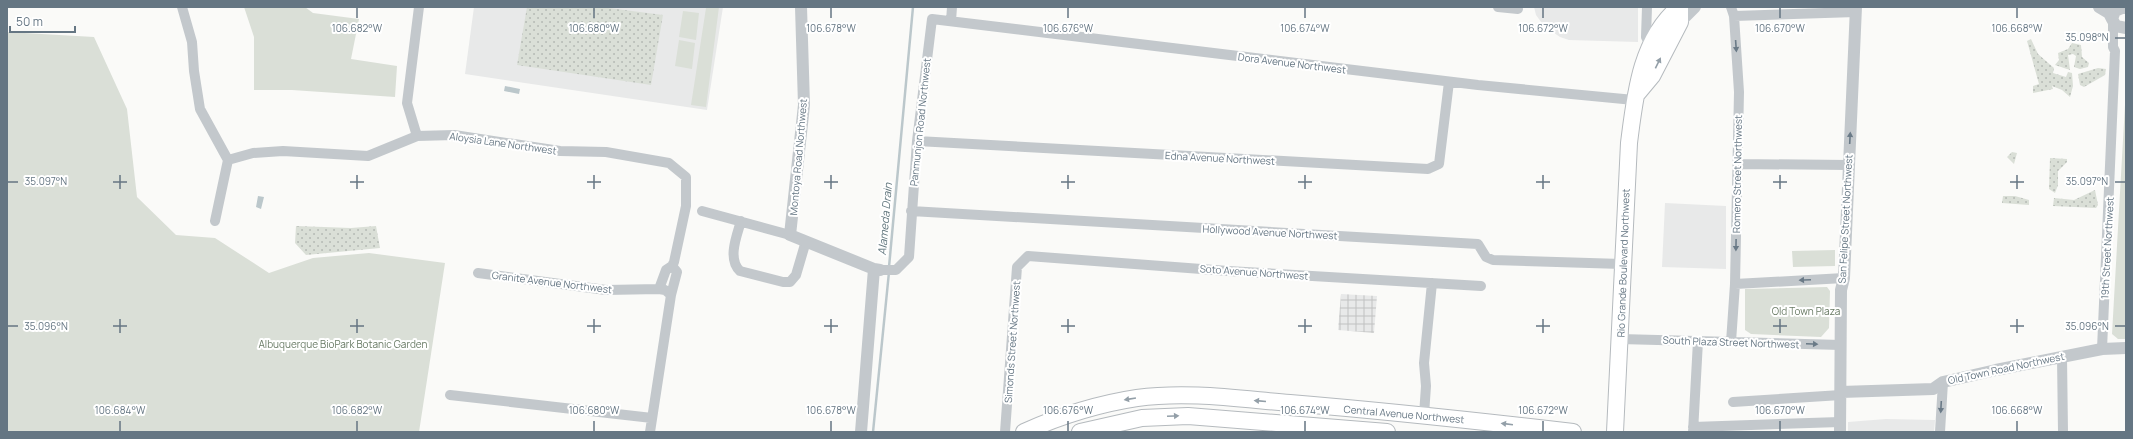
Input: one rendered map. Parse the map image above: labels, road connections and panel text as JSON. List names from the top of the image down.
{
  "streets": {
    "main road": ["Rio Grande Boulevard Northwest", "Central Avenue Northwest"],
    "street": [
      "Dora Avenue Northwest",
      "Panmunjon Road Northwest",
      "Aloysia Lane Northwest",
      "Montoya Road Northwest",
      "Edna Avenue Northwest",
      "Romero Street Northwest",
      "San Felipe Street Northwest",
      "Hollywood Avenue Northwest",
      "19th Street Northwest",
      "Soto Avenue Northwest",
      "Granite Avenue Northwest",
      "Simonds Street Northwest",
      "South Plaza Street Northwest",
      "Old Town Road Northwest"
    ]
  },
  "crossings": [
    ["Dora Avenue Northwest", "Panmunjon Road Northwest"],
    ["Dora Avenue Northwest", "Edna Avenue Northwest"],
    ["Dora Avenue Northwest", "Rio Grande Boulevard Northwest"],
    ["Panmunjon Road Northwest", "Edna Avenue Northwest"],
    ["Panmunjon Road Northwest", "Hollywood Avenue Northwest"],
    ["Aloysia Lane Northwest", "Granite Avenue Northwest"],
    ["Romero Street Northwest", "South Plaza Street Northwest"],
    ["San Felipe Street Northwest", "South Plaza Street Northwest"],
    ["San Felipe Street Northwest", "Old Town Road Northwest"],
    ["Hollywood Avenue Northwest", "Rio Grande Boulevard Northwest"],
    ["19th Street Northwest", "Old Town Road Northwest"],
    ["Rio Grande Boulevard Northwest", "South Plaza Street Northwest"],
    ["Soto Avenue Northwest", "Simonds Street Northwest"]
  ],
  "one_way": ["Romero Street Northwest", "San Felipe Street Northwest"],
  "water": ["Alameda Drain"],
  "parks": ["Old Town Plaza", "Albuquerque BioPark Botanic Garden"],
  "scale_bar": "50 m",
  "coordinates": [
    "106.682°W",
    "106.680°W",
    "106.678°W",
    "106.676°W",
    "106.674°W",
    "106.672°W",
    "106.670°W",
    "106.668°W",
    "35.098°N",
    "35.097°N",
    "35.096°N",
    "106.684°W"
  ]
}
